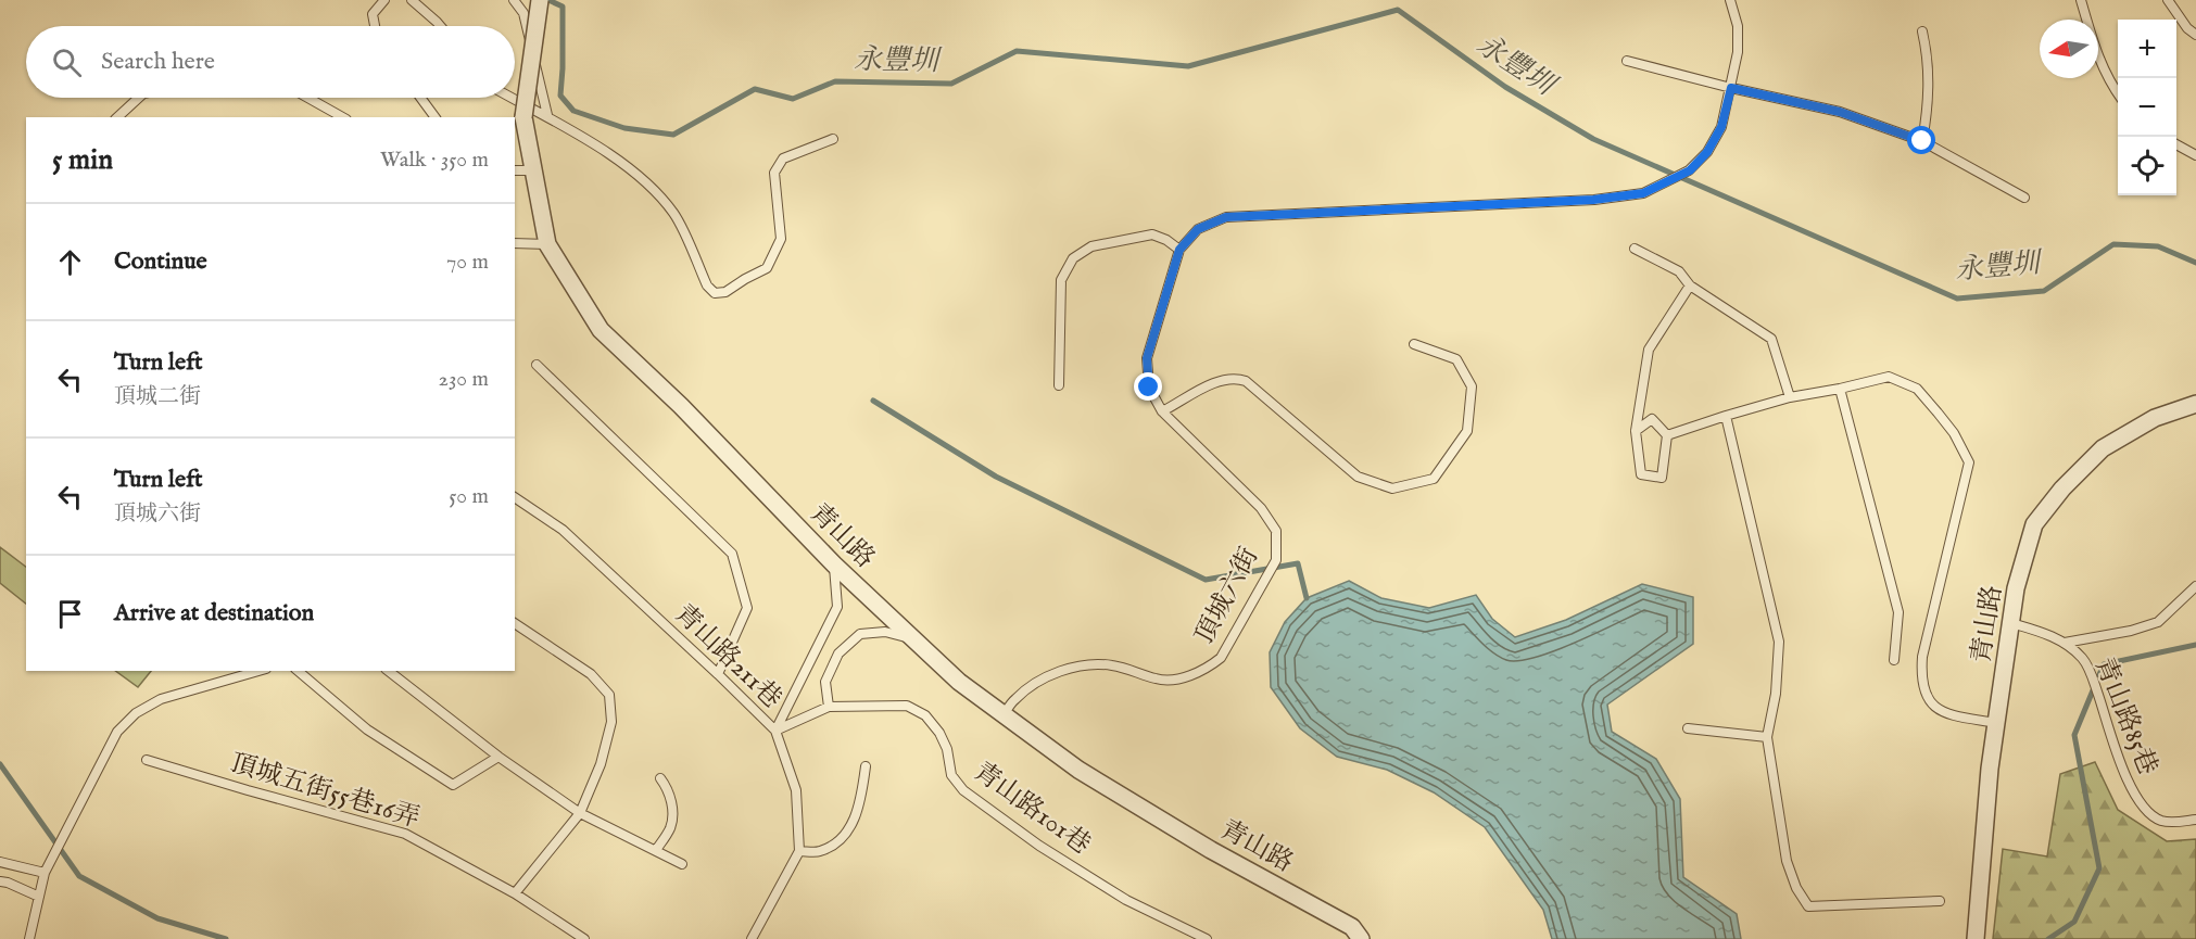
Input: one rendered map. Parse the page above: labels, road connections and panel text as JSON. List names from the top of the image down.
{
  "streets": {
    "street": ["青山路"],
    "lane": [
      "頂城六街",
      "青山路211巷",
      "青山路85巷",
      "頂城五街55巷16弄",
      "青山路101巷"
    ]
  },
  "crossings": [
    ["青山路", "頂城六街"],
    ["青山路", "青山路211巷"],
    ["青山路", "青山路85巷"],
    ["青山路211巷", "青山路101巷"]
  ],
  "water": ["永豐圳"],
  "north": "left",
  "page": {
    "map_buttons": ["+", "−"],
    "search": "Search here",
    "heading": ["5 min", "Walk · 350 m"],
    "list": [
      ["Continue", "70 m"],
      ["Turn left", "頂城二街", "230 m"],
      ["Turn left", "頂城六街", "50 m"],
      "Arrive at destination"
    ]
  }
}
